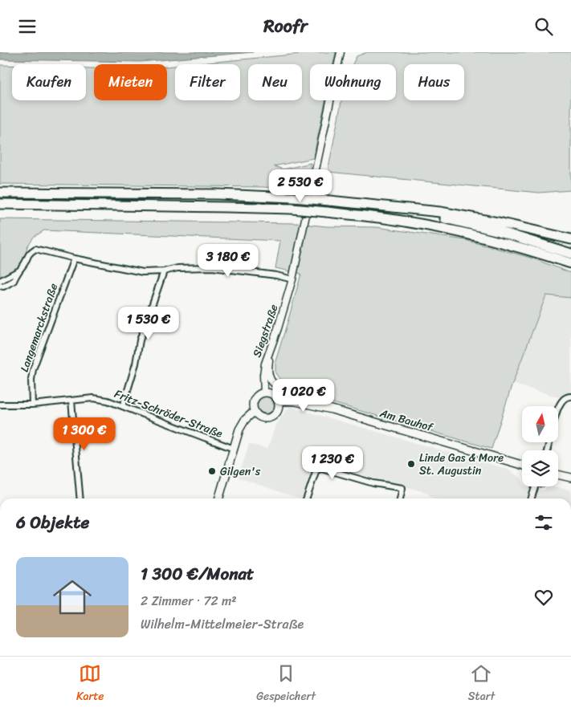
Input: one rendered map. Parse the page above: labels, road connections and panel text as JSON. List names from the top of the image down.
{
  "streets": {
    "main road": ["Am Bauhof"],
    "street": ["Langemarckstraße", "Siegstraße", "Fritz-Schröder-Straße"]
  },
  "crossings": [
    ["Langemarckstraße", "Fritz-Schröder-Straße"],
    ["Siegstraße", "Am Bauhof"]
  ],
  "places": ["Linde Gas & More St. Augustin", "Gilgen's"],
  "north": "top",
  "page": {
    "header": "Roofr",
    "chip": [
      "Kaufen",
      "Mieten",
      "Filter",
      "Neu",
      "Wohnung",
      "Haus"
    ],
    "price": [
      "2 530 €",
      "3 180 €",
      "1 530 €",
      "1 020 €",
      "1 300 €",
      "1 230 €"
    ],
    "heading": "6 Objekte",
    "list": [
      {
        "name": "1 300 €/Monat",
        "note": "2 Zimmer · 72 m² · Wilhelm-Mittelmeier-Straße"
      }
    ],
    "tabs": ["Karte", "Gespeichert", "Start"]
  }
}
